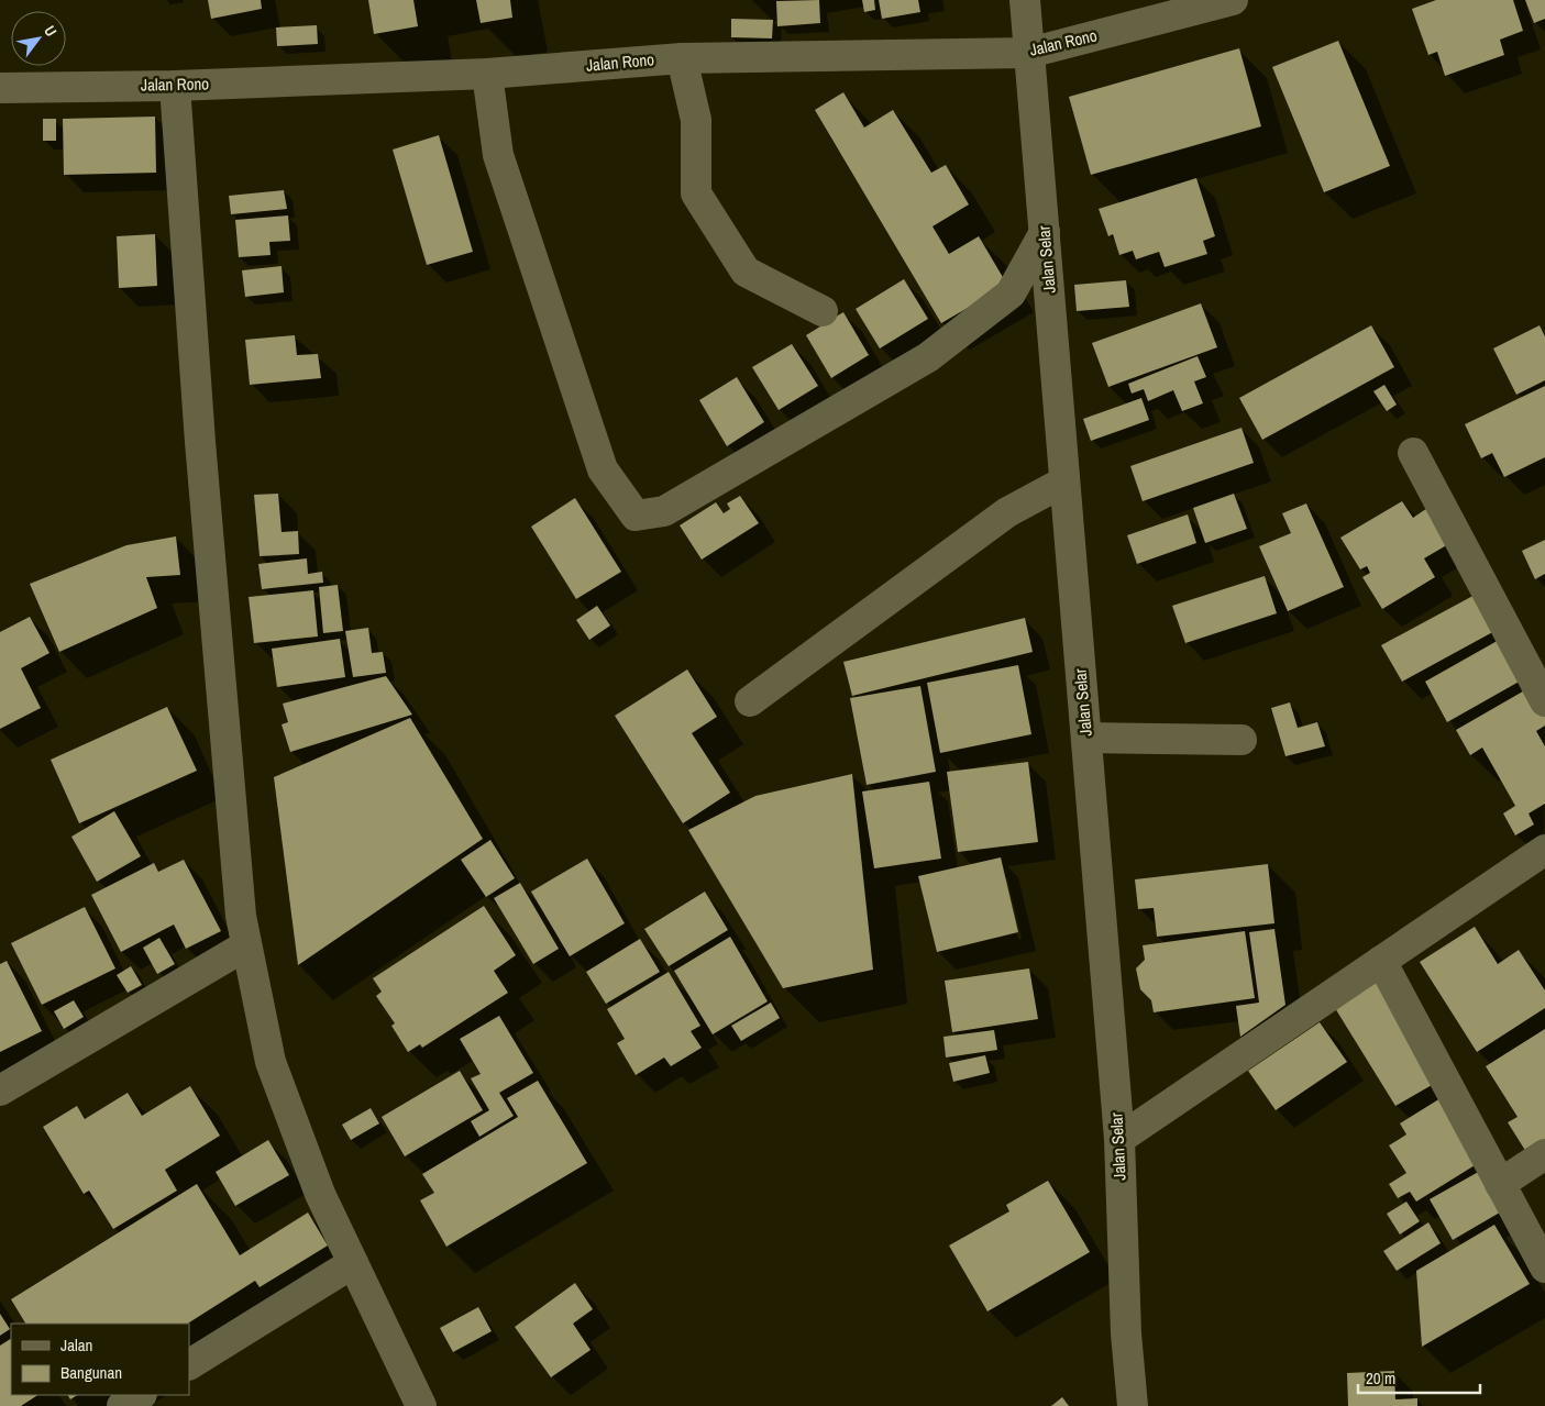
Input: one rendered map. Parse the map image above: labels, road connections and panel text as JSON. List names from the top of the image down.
{
  "streets": {
    "street": ["Jalan Rono", "Jalan Selar"]
  },
  "crossings": [
    ["Jalan Rono", "Jalan Selar"]
  ],
  "legend": ["Jalan", "Bangunan"],
  "scale_bar": "20 m",
  "north": "top right"
}
